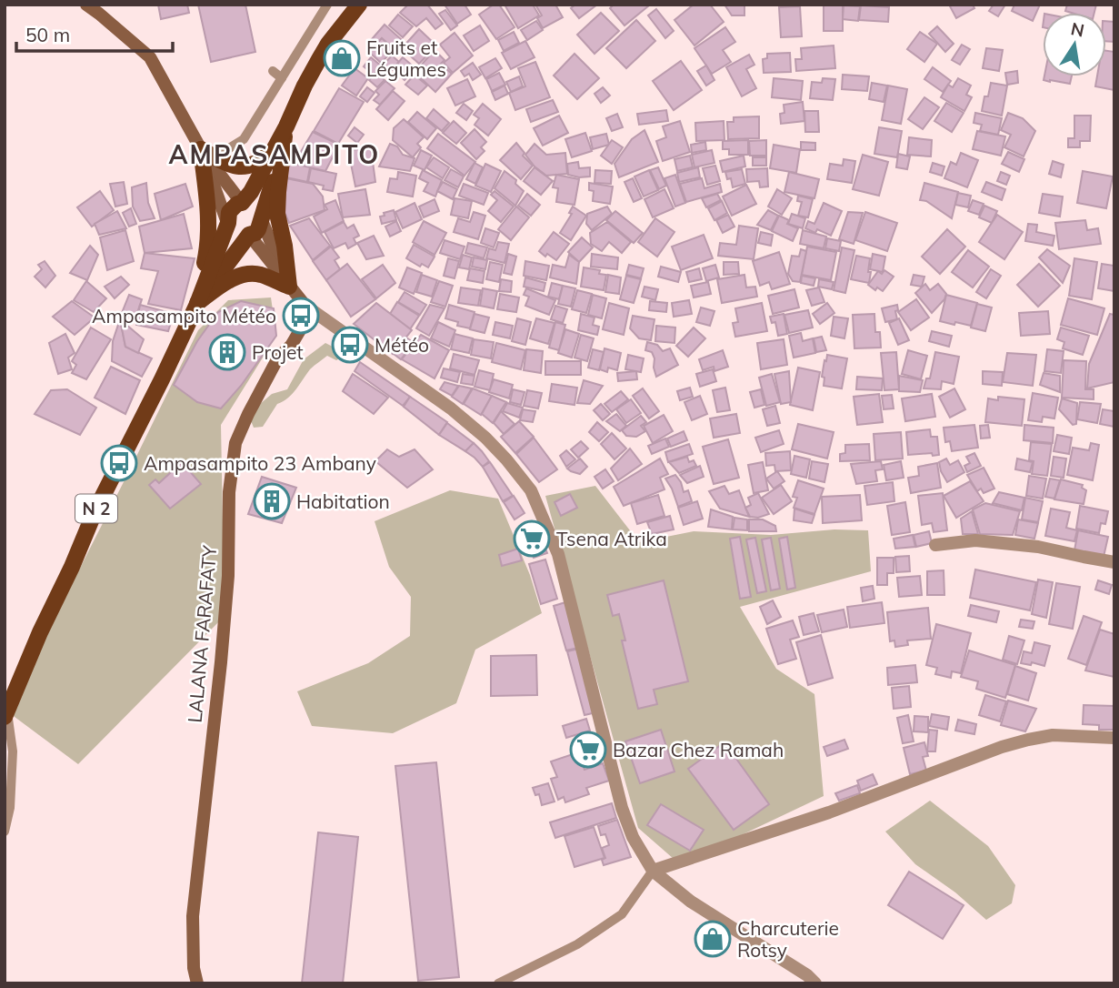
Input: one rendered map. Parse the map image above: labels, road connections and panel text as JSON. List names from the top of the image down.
{
  "streets": {
    "main road": ["N 2", "LALANA FARAFATY"]
  },
  "districts": ["AMPASAMPITO"],
  "places": {
    "shop": ["Fruits et Légumes", "Charcuterie Rotsy"],
    "bus stop": ["Ampasampito Météo", "Météo", "Ampasampito 23 Ambany"],
    "building": ["Projet", "Habitation"],
    "supermarket": ["Tsena Atrika", "Bazar Chez Ramah"]
  },
  "scale_bar": "50 m",
  "north": "top"
}
